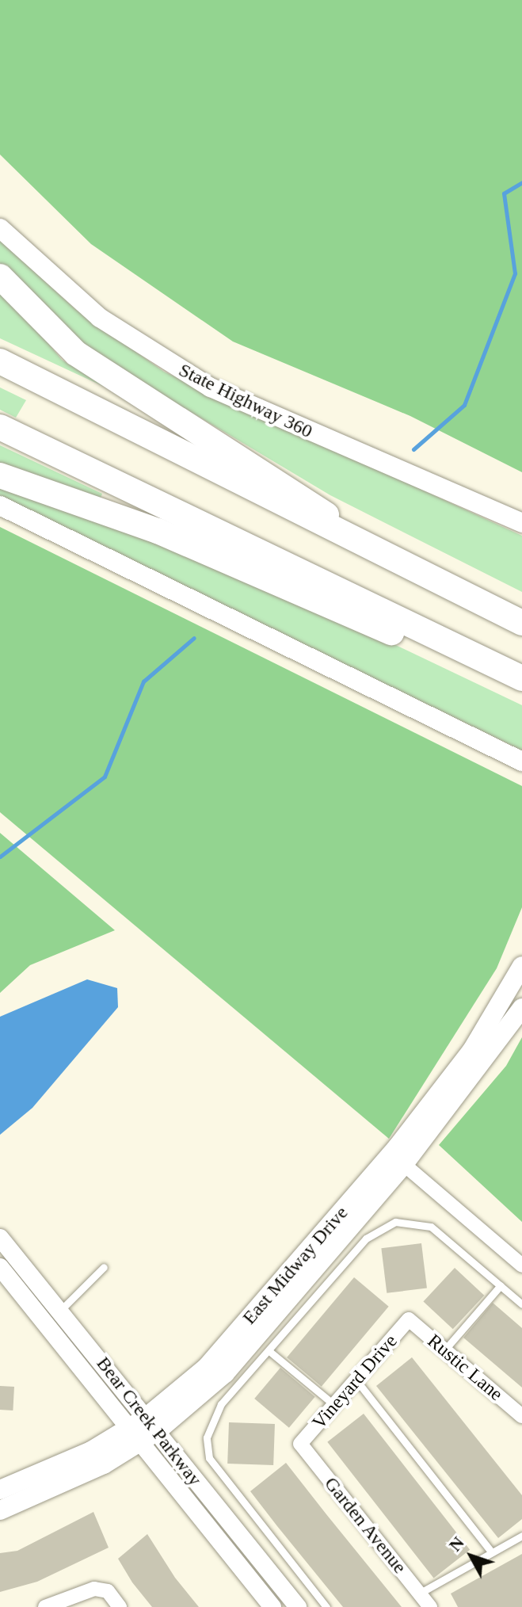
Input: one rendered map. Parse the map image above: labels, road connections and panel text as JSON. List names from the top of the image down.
{
  "streets": {
    "main road": ["State Highway 360", "East Midway Drive"],
    "street": [
      "Rustic Lane",
      "Vineyard Drive",
      "Bear Creek Parkway",
      "Garden Avenue"
    ]
  },
  "crossings": [
    ["East Midway Drive", "Bear Creek Parkway"],
    ["Rustic Lane", "Vineyard Drive"],
    ["Vineyard Drive", "Garden Avenue"]
  ],
  "north": "top left"
}
